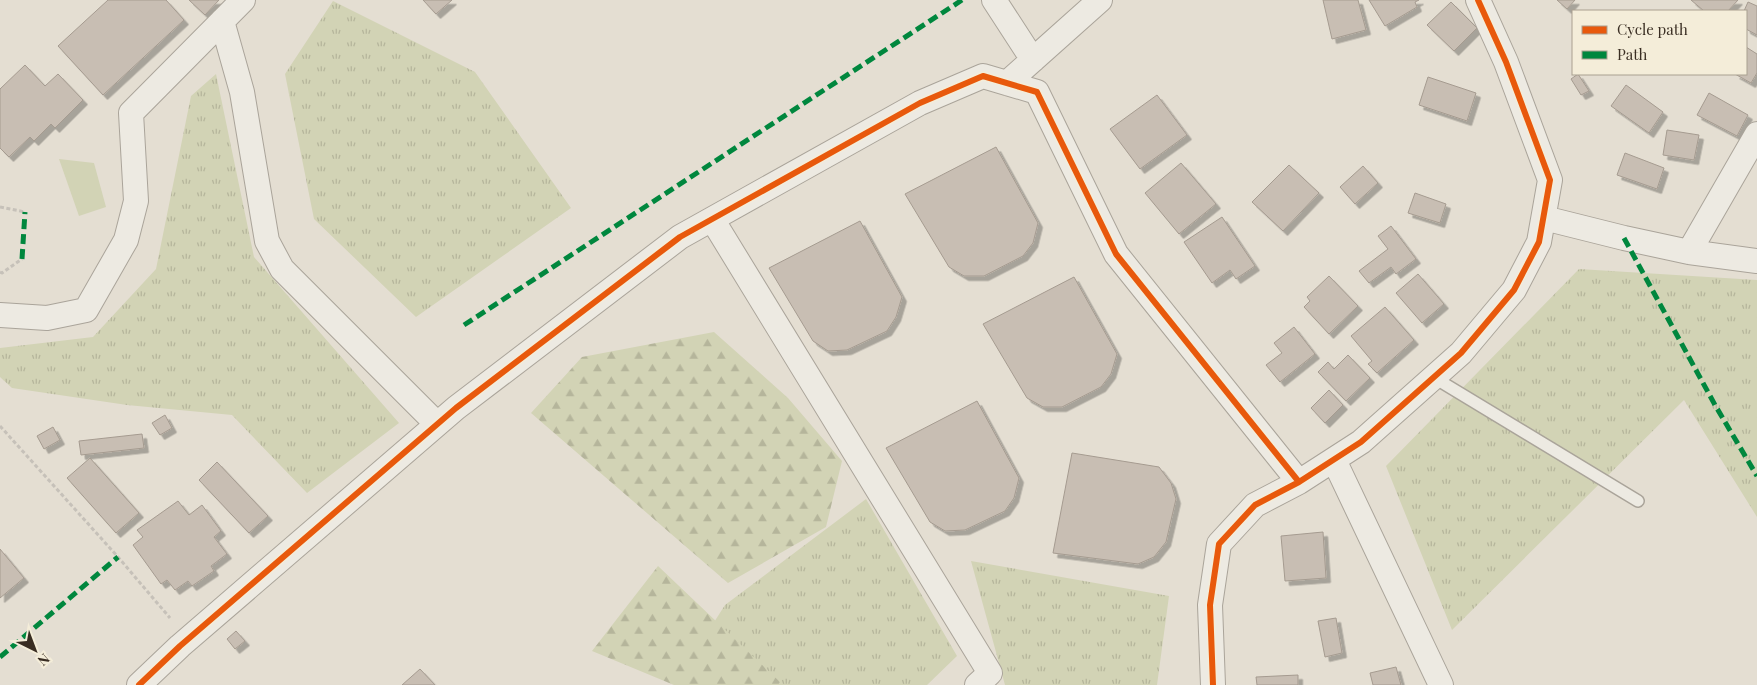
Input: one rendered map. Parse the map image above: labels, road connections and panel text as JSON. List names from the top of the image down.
{
  "legend": ["Cycle path", "Path"],
  "north": "bottom right"
}
